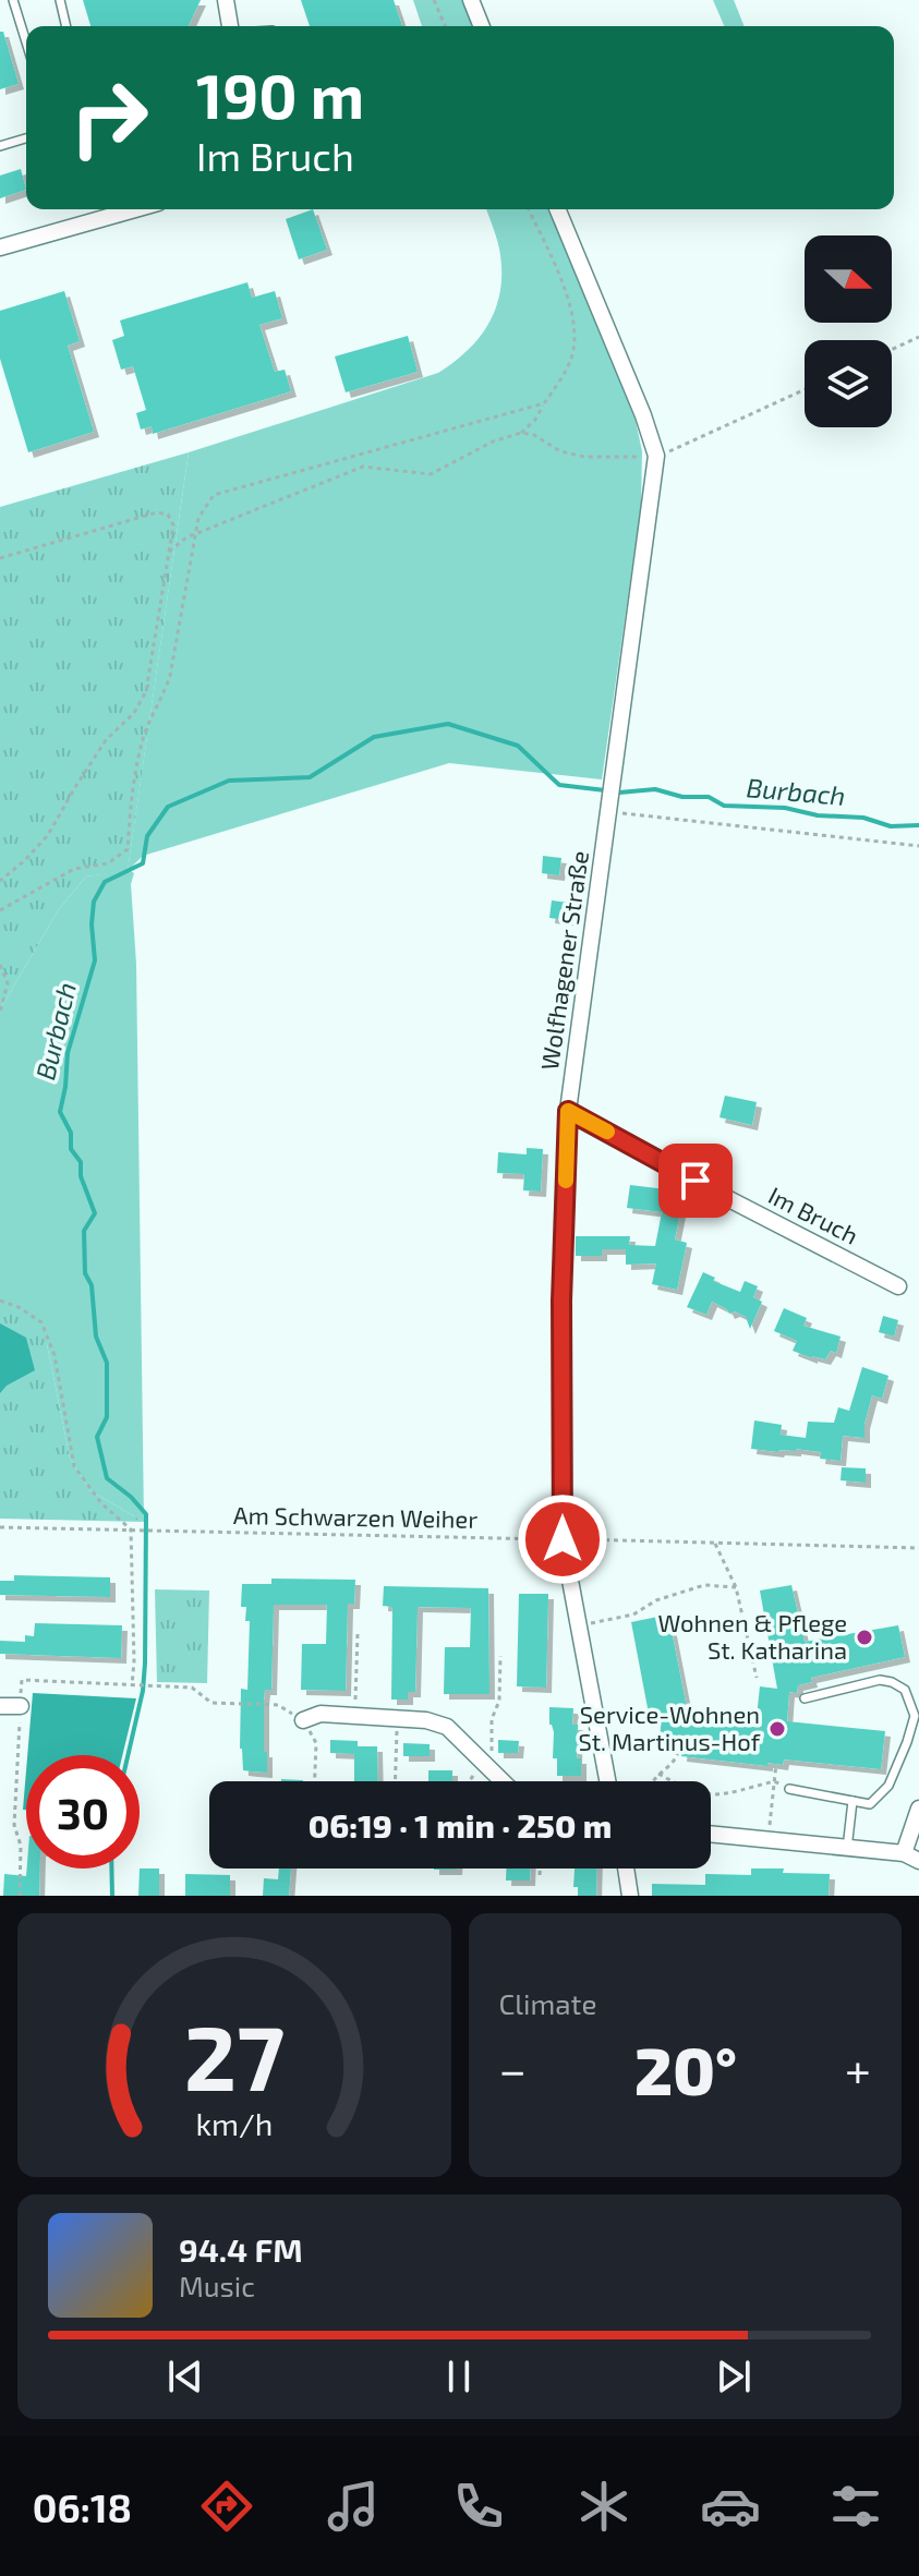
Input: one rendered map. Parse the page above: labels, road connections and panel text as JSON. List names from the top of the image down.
{
  "streets": {
    "street": ["Wolfhagener Straße", "Im Bruch"],
    "path": ["Am Schwarzen Weiher"]
  },
  "crossings": [
    ["Wolfhagener Straße", "Im Bruch"],
    ["Wolfhagener Straße", "Am Schwarzen Weiher"]
  ],
  "water": ["Burbach"],
  "places": ["Wohnen & Pflege St. Katharina", "Service-Wohnen St. Martinus-Hof"],
  "north": "right",
  "page": {
    "turn": ["190 m", "Im Bruch"],
    "limit": "30",
    "trip": "06:19 · 1 min · 250 m",
    "tile": "Climate",
    "heat": ["−", "20°", "+"],
    "song": ["94.4 FM", "Music"],
    "tabs": "06:18",
    "gauge": ["27", "km/h"]
  }
}
